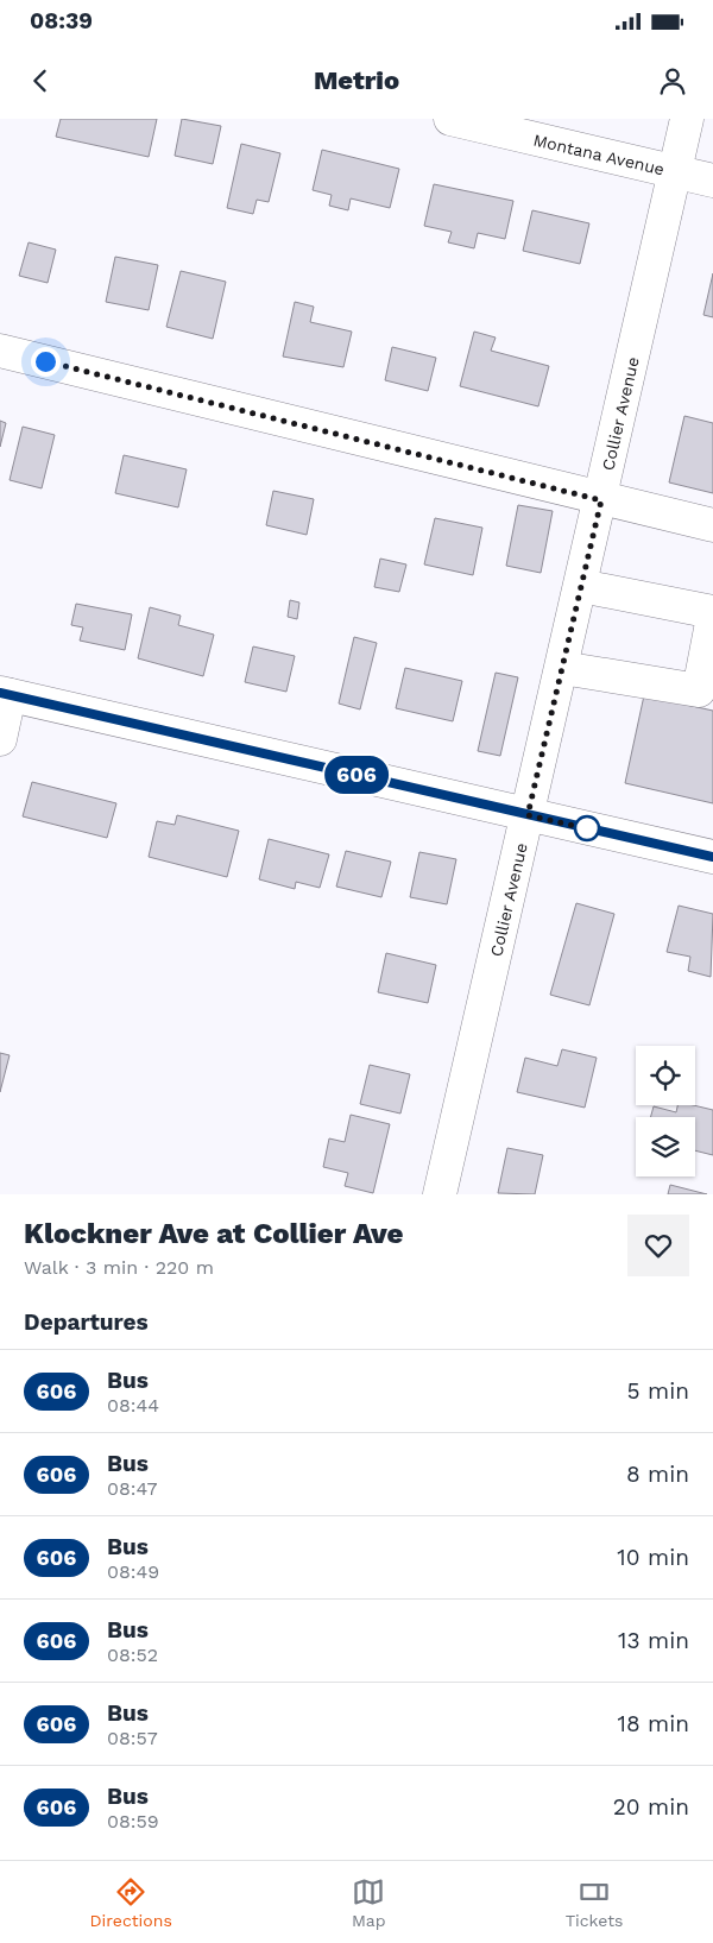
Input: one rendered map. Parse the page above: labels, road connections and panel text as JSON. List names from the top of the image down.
{
  "streets": {
    "street": ["Montana Avenue", "Collier Avenue"]
  },
  "crossings": [
    ["Montana Avenue", "Collier Avenue"]
  ],
  "lines": ["bus line 606"],
  "page": {
    "status": "08:39",
    "header": "Metrio",
    "on_map": "606",
    "heading": [
      ["Klockner Ave at Collier Ave", "Walk · 3 min · 220 m"],
      "Departures"
    ],
    "list": [
      {
        "mark": "606",
        "name": "Bus",
        "note": "08:44",
        "value": "5 min"
      },
      {
        "mark": "606",
        "name": "Bus",
        "note": "08:47",
        "value": "8 min"
      },
      {
        "mark": "606",
        "name": "Bus",
        "note": "08:49",
        "value": "10 min"
      },
      {
        "mark": "606",
        "name": "Bus",
        "note": "08:52",
        "value": "13 min"
      },
      {
        "mark": "606",
        "name": "Bus",
        "note": "08:57",
        "value": "18 min"
      },
      {
        "mark": "606",
        "name": "Bus",
        "note": "08:59",
        "value": "20 min"
      }
    ],
    "tabs": ["Directions", "Map", "Tickets"]
  }
}
